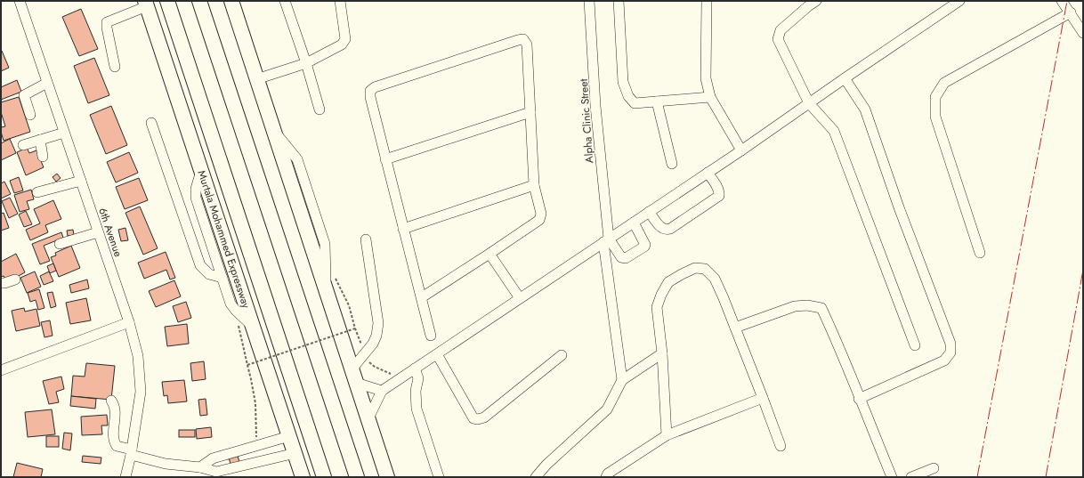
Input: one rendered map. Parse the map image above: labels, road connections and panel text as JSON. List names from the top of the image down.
{
  "streets": {
    "highway": ["Murtala Mohammed Expressway"],
    "street": ["Alpha Clinic Street", "6th Avenue"]
  }
}
